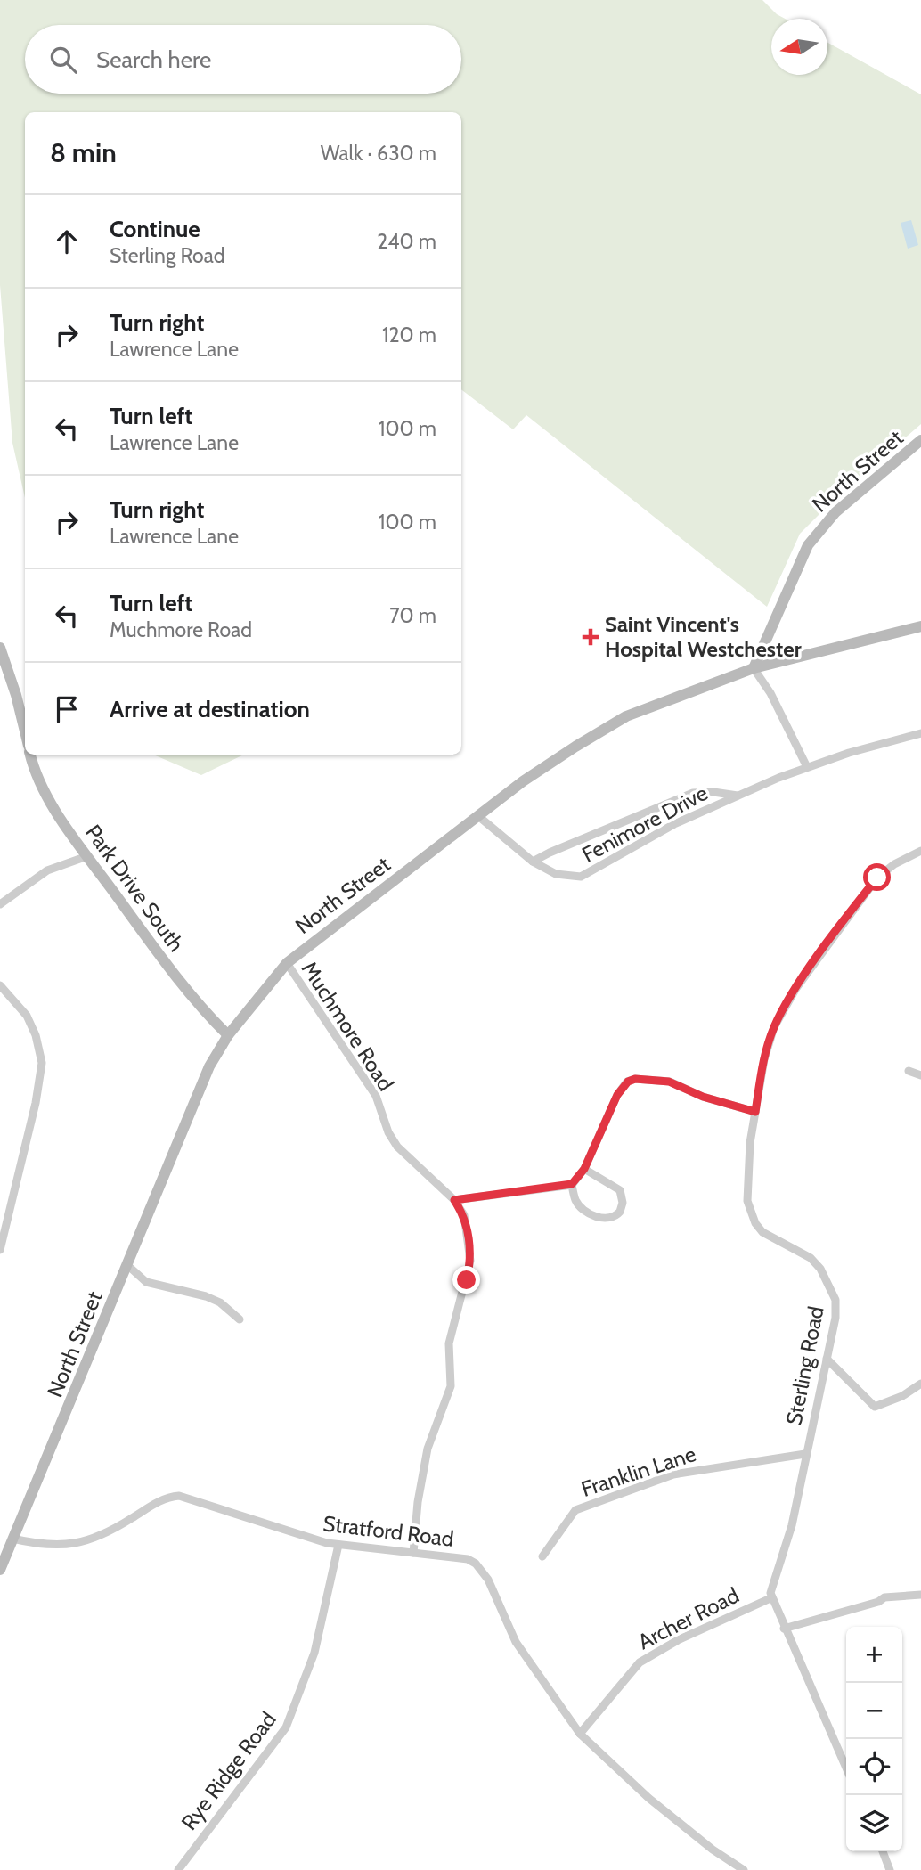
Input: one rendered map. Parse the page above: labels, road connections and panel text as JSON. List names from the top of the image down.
{
  "streets": {
    "main road": ["North Street", "Park Drive South"],
    "street": [
      "Fenimore Drive",
      "Muchmore Road",
      "Sterling Road",
      "Franklin Lane",
      "Stratford Road",
      "Archer Road",
      "Rye Ridge Road"
    ]
  },
  "crossings": [
    ["North Street", "Fenimore Drive"],
    ["North Street", "Park Drive South"],
    ["North Street", "Muchmore Road"],
    ["North Street", "Stratford Road"],
    ["Muchmore Road", "Stratford Road"],
    ["Sterling Road", "Franklin Lane"],
    ["Sterling Road", "Archer Road"],
    ["Stratford Road", "Archer Road"],
    ["Stratford Road", "Rye Ridge Road"]
  ],
  "places": {
    "health": ["Saint Vincent's Hospital Westchester"]
  },
  "north": "left",
  "page": {
    "search": "Search here",
    "heading": ["8 min", "Walk · 630 m"],
    "list": [
      ["Continue", "Sterling Road", "240 m"],
      ["Turn right", "Lawrence Lane", "120 m"],
      ["Turn left", "Lawrence Lane", "100 m"],
      ["Turn right", "Lawrence Lane", "100 m"],
      ["Turn left", "Muchmore Road", "70 m"],
      "Arrive at destination"
    ],
    "map_buttons": ["+", "−"]
  }
}
